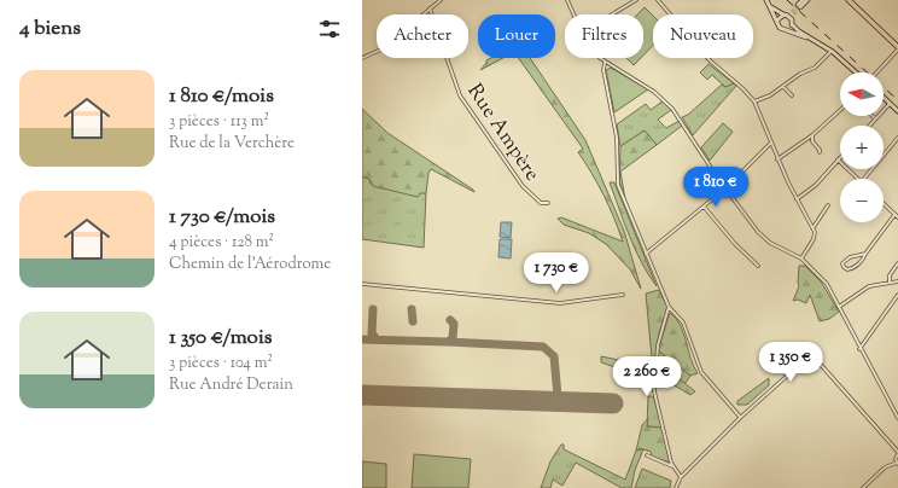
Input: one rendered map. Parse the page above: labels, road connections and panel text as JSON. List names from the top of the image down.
{
  "streets": {
    "street": ["Rue Ampère"]
  },
  "north": "left",
  "page": {
    "heading": "4 biens",
    "chip": [
      "Acheter",
      "Louer",
      "Filtres",
      "Nouveau"
    ],
    "list": [
      {
        "name": "1 810 €/mois",
        "note": "3 pièces · 113 m² · Rue de la Verchère"
      },
      {
        "name": "1 730 €/mois",
        "note": "4 pièces · 128 m² · Chemin de l'Aérodrome"
      },
      {
        "name": "1 350 €/mois",
        "note": "3 pièces · 104 m² · Rue André Derain"
      }
    ],
    "map_buttons": ["+", "−"],
    "price": [
      "1 810 €",
      "1 730 €",
      "1 350 €",
      "2 260 €"
    ]
  }
}
